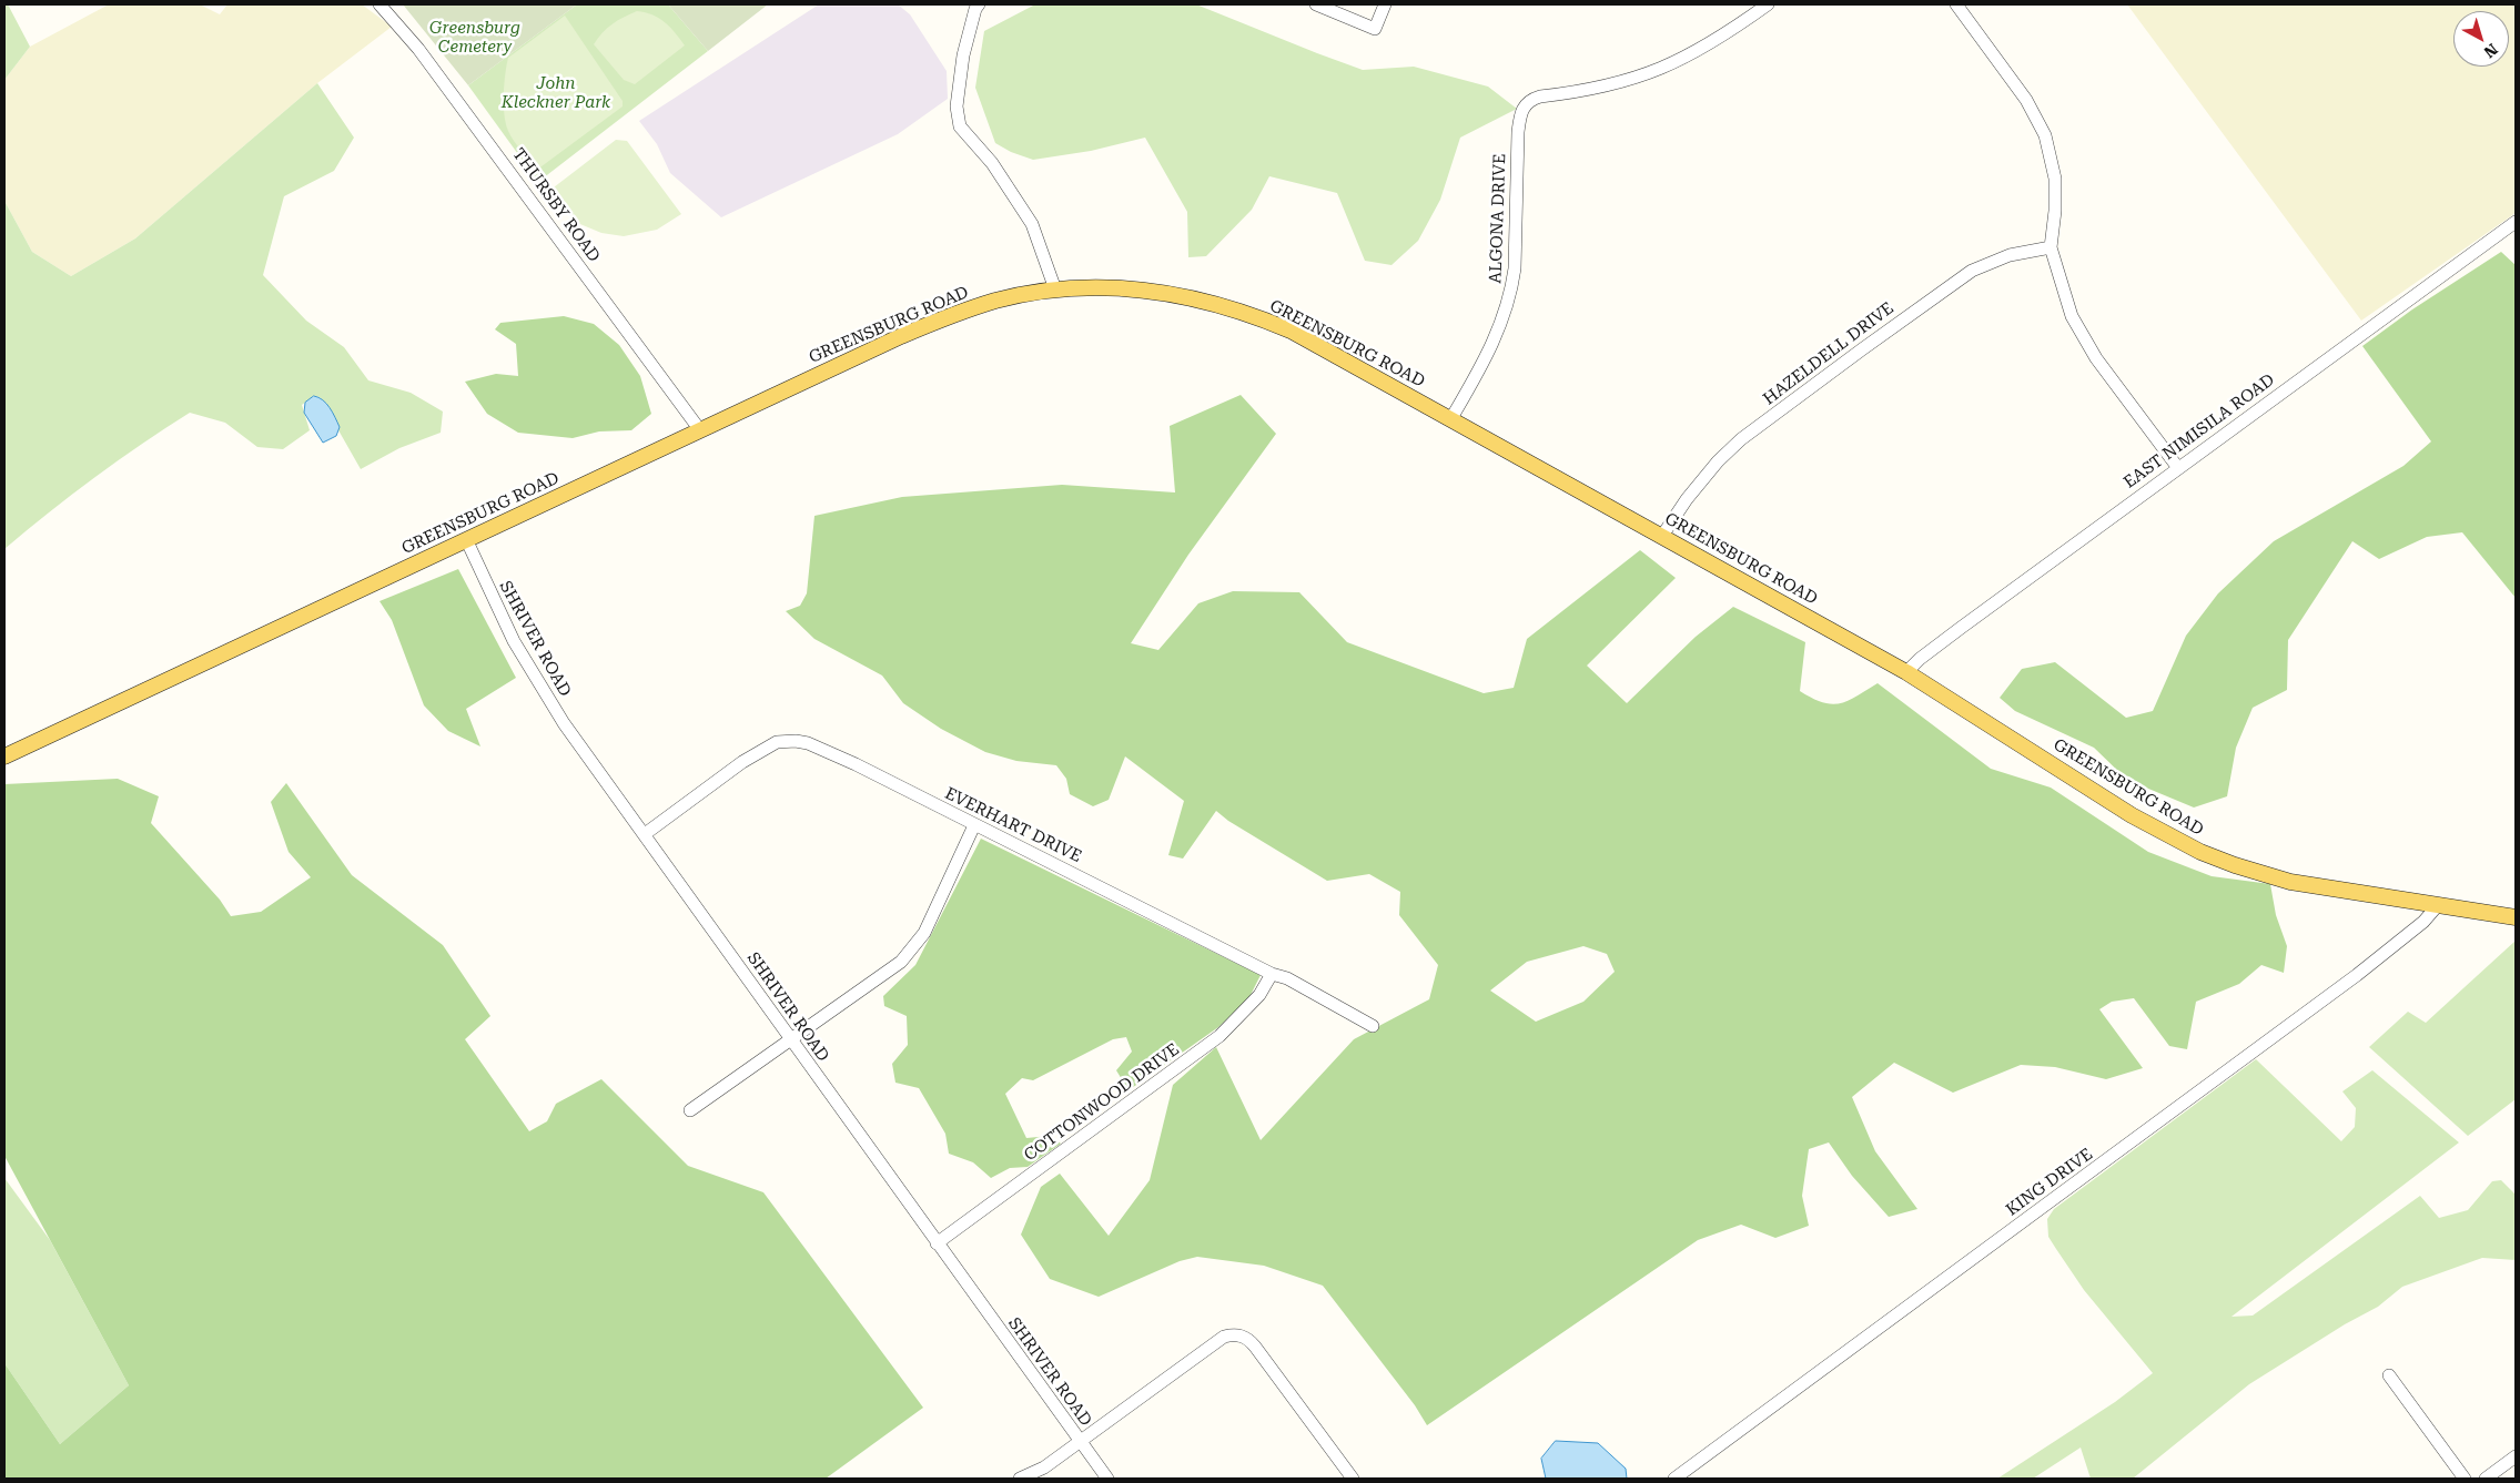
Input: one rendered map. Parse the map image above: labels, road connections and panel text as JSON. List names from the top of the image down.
{
  "streets": {
    "main road": ["GREENSBURG ROAD"],
    "street": [
      "THURSBY ROAD",
      "ALGONA DRIVE",
      "HAZELDELL DRIVE",
      "EAST NIMISILA ROAD",
      "SHRIVER ROAD",
      "EVERHART DRIVE",
      "COTTONWOOD DRIVE",
      "KING DRIVE"
    ]
  },
  "crossings": [
    ["THURSBY ROAD", "GREENSBURG ROAD"],
    ["ALGONA DRIVE", "GREENSBURG ROAD"],
    ["GREENSBURG ROAD", "HAZELDELL DRIVE"],
    ["GREENSBURG ROAD", "EAST NIMISILA ROAD"],
    ["GREENSBURG ROAD", "SHRIVER ROAD"],
    ["GREENSBURG ROAD", "KING DRIVE"],
    ["SHRIVER ROAD", "EVERHART DRIVE"],
    ["SHRIVER ROAD", "COTTONWOOD DRIVE"],
    ["EVERHART DRIVE", "COTTONWOOD DRIVE"]
  ],
  "parks": ["Greensburg Cemetery", "John Kleckner Park"],
  "north": "bottom right"
}
